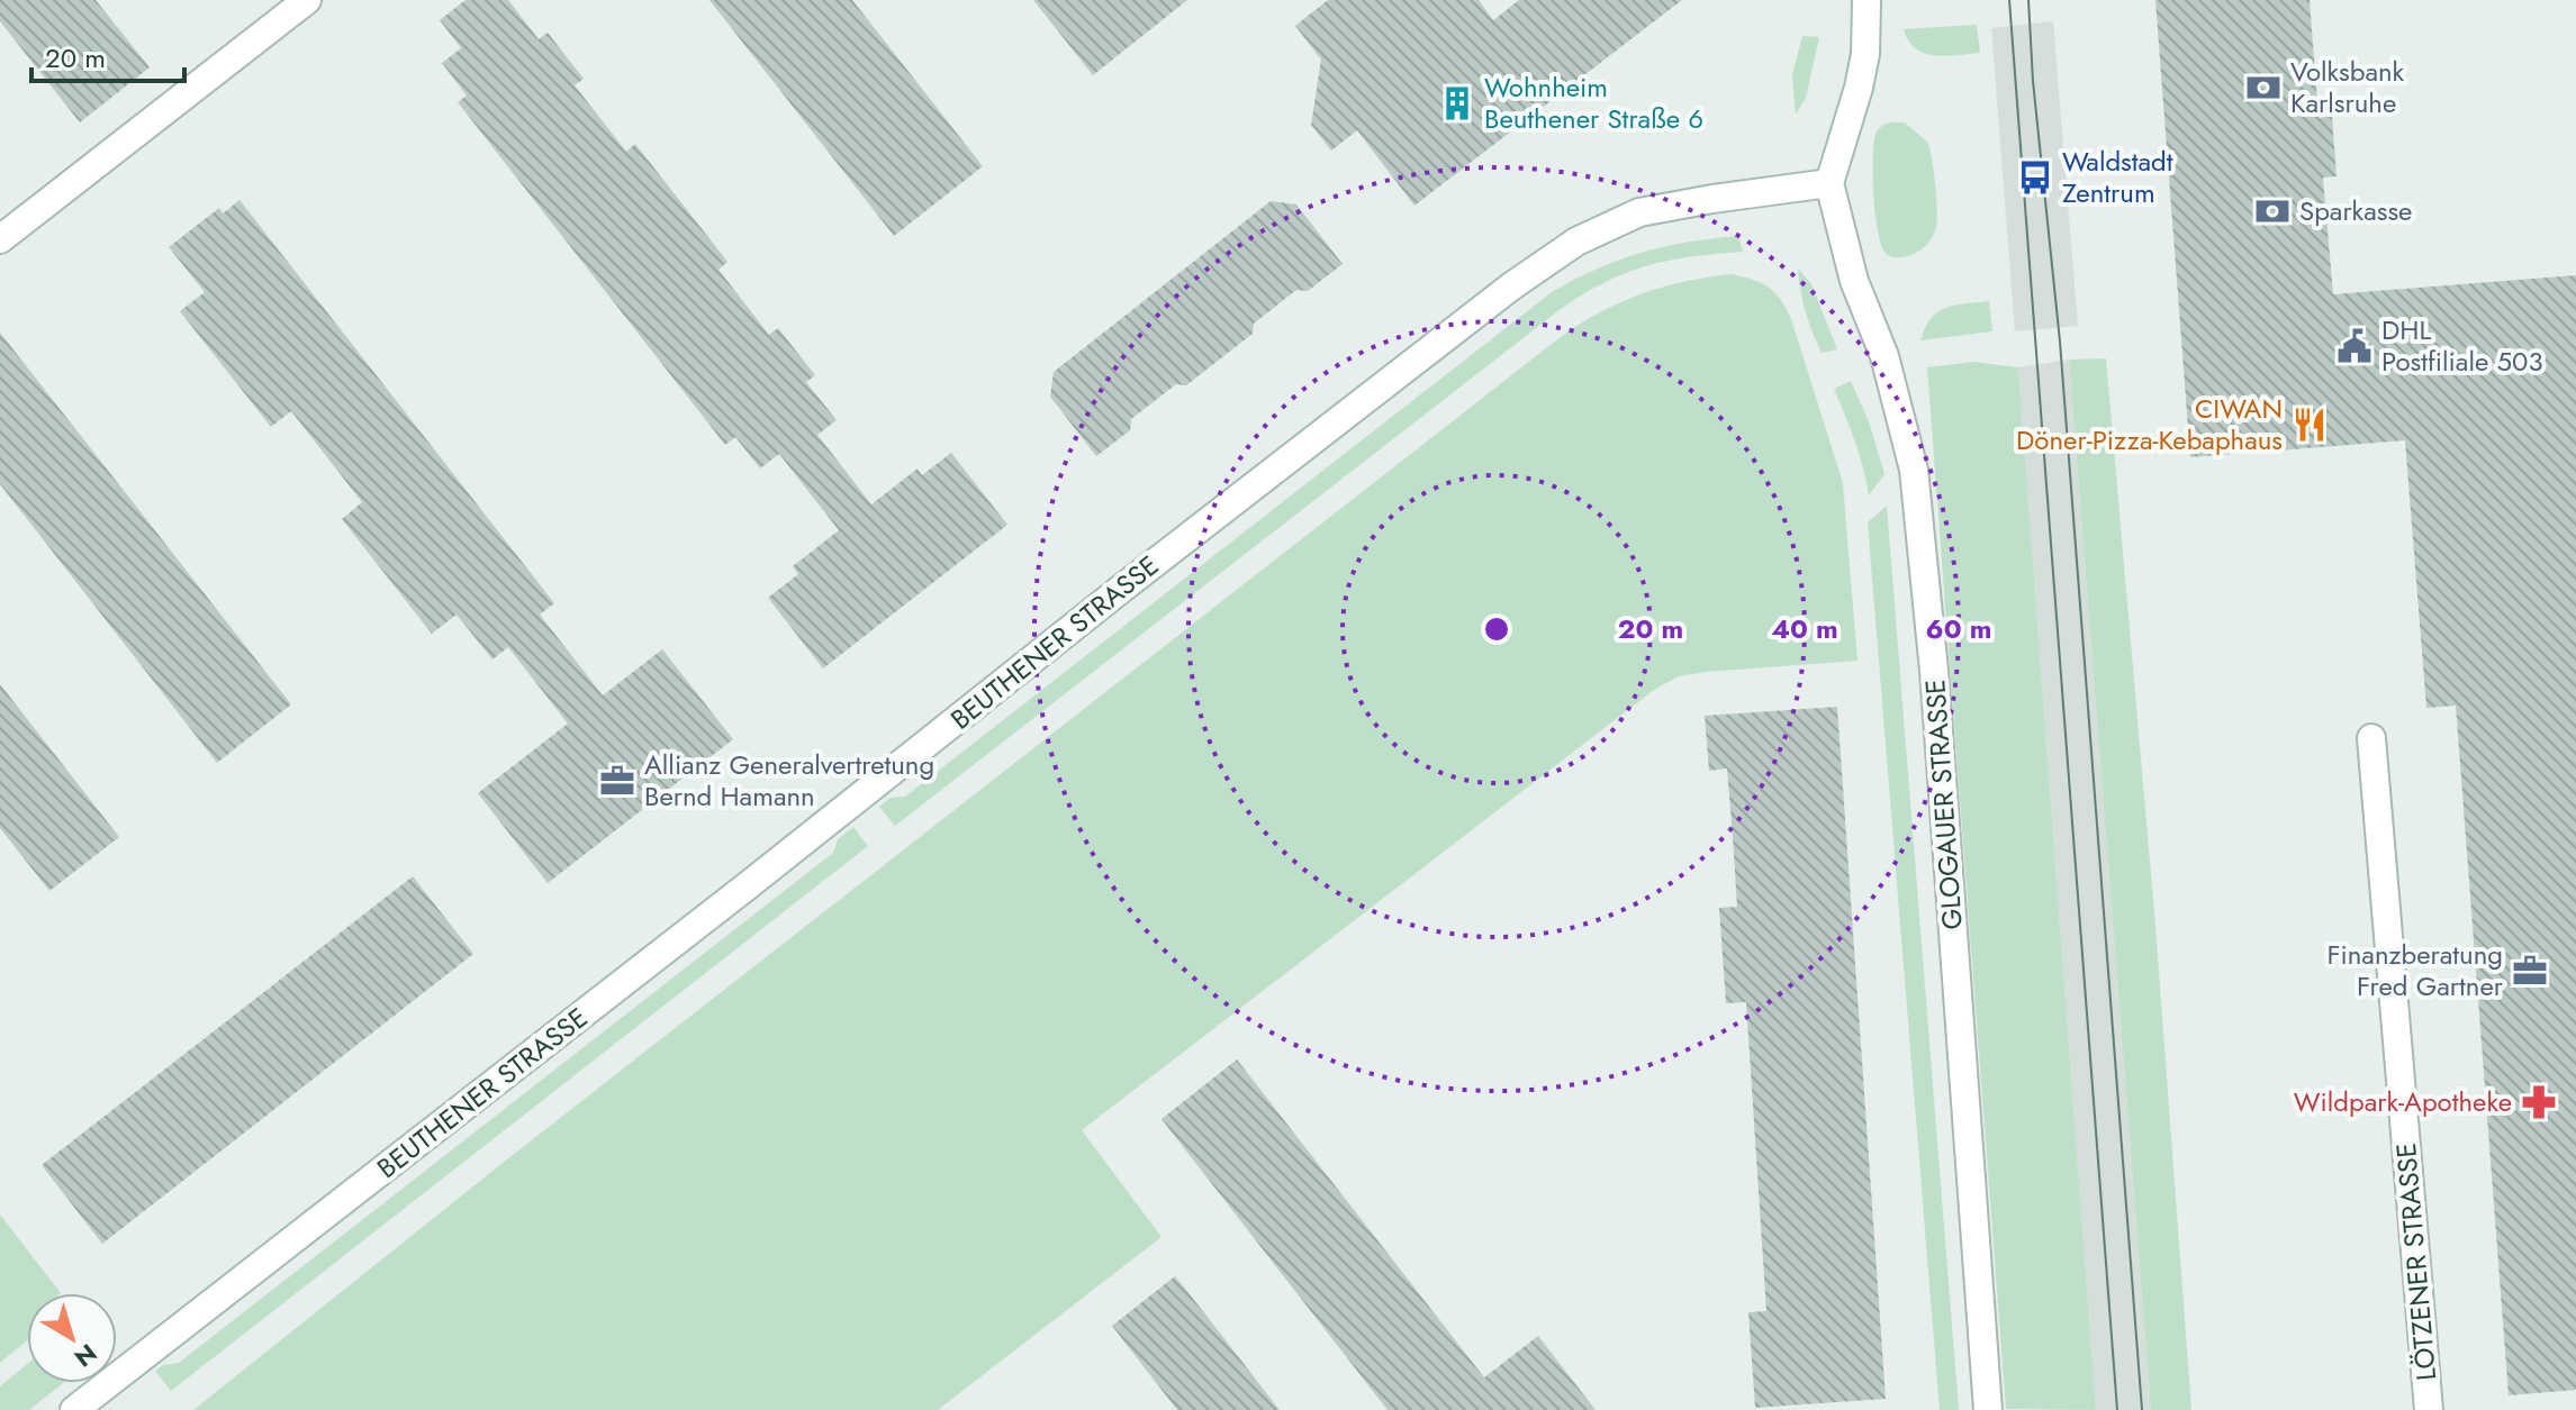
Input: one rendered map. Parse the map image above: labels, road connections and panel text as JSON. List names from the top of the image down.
{
  "streets": {
    "street": ["BEUTHENER STRASSE", "GLOGAUER STRASSE", "LÖTZENER STRASSE"]
  },
  "crossings": [
    ["BEUTHENER STRASSE", "GLOGAUER STRASSE"]
  ],
  "places": {
    "bank": ["Volksbank Karlsruhe", "Sparkasse"],
    "building": ["Wohnheim Beuthener Straße 6"],
    "bus stop": ["Waldstadt Zentrum"],
    "public building": ["DHL Postfiliale 503"],
    "restaurant": ["CIWAN Döner-Pizza-Kebaphaus"],
    "office": ["Allianz Generalvertretung Bernd Hamann", "Finanzberatung Fred Gartner"],
    "pharmacy": ["Wildpark-Apotheke"]
  },
  "scale_bar": "20 m",
  "north": "bottom right",
  "rings": ["20 m", "40 m", "60 m"]
}
